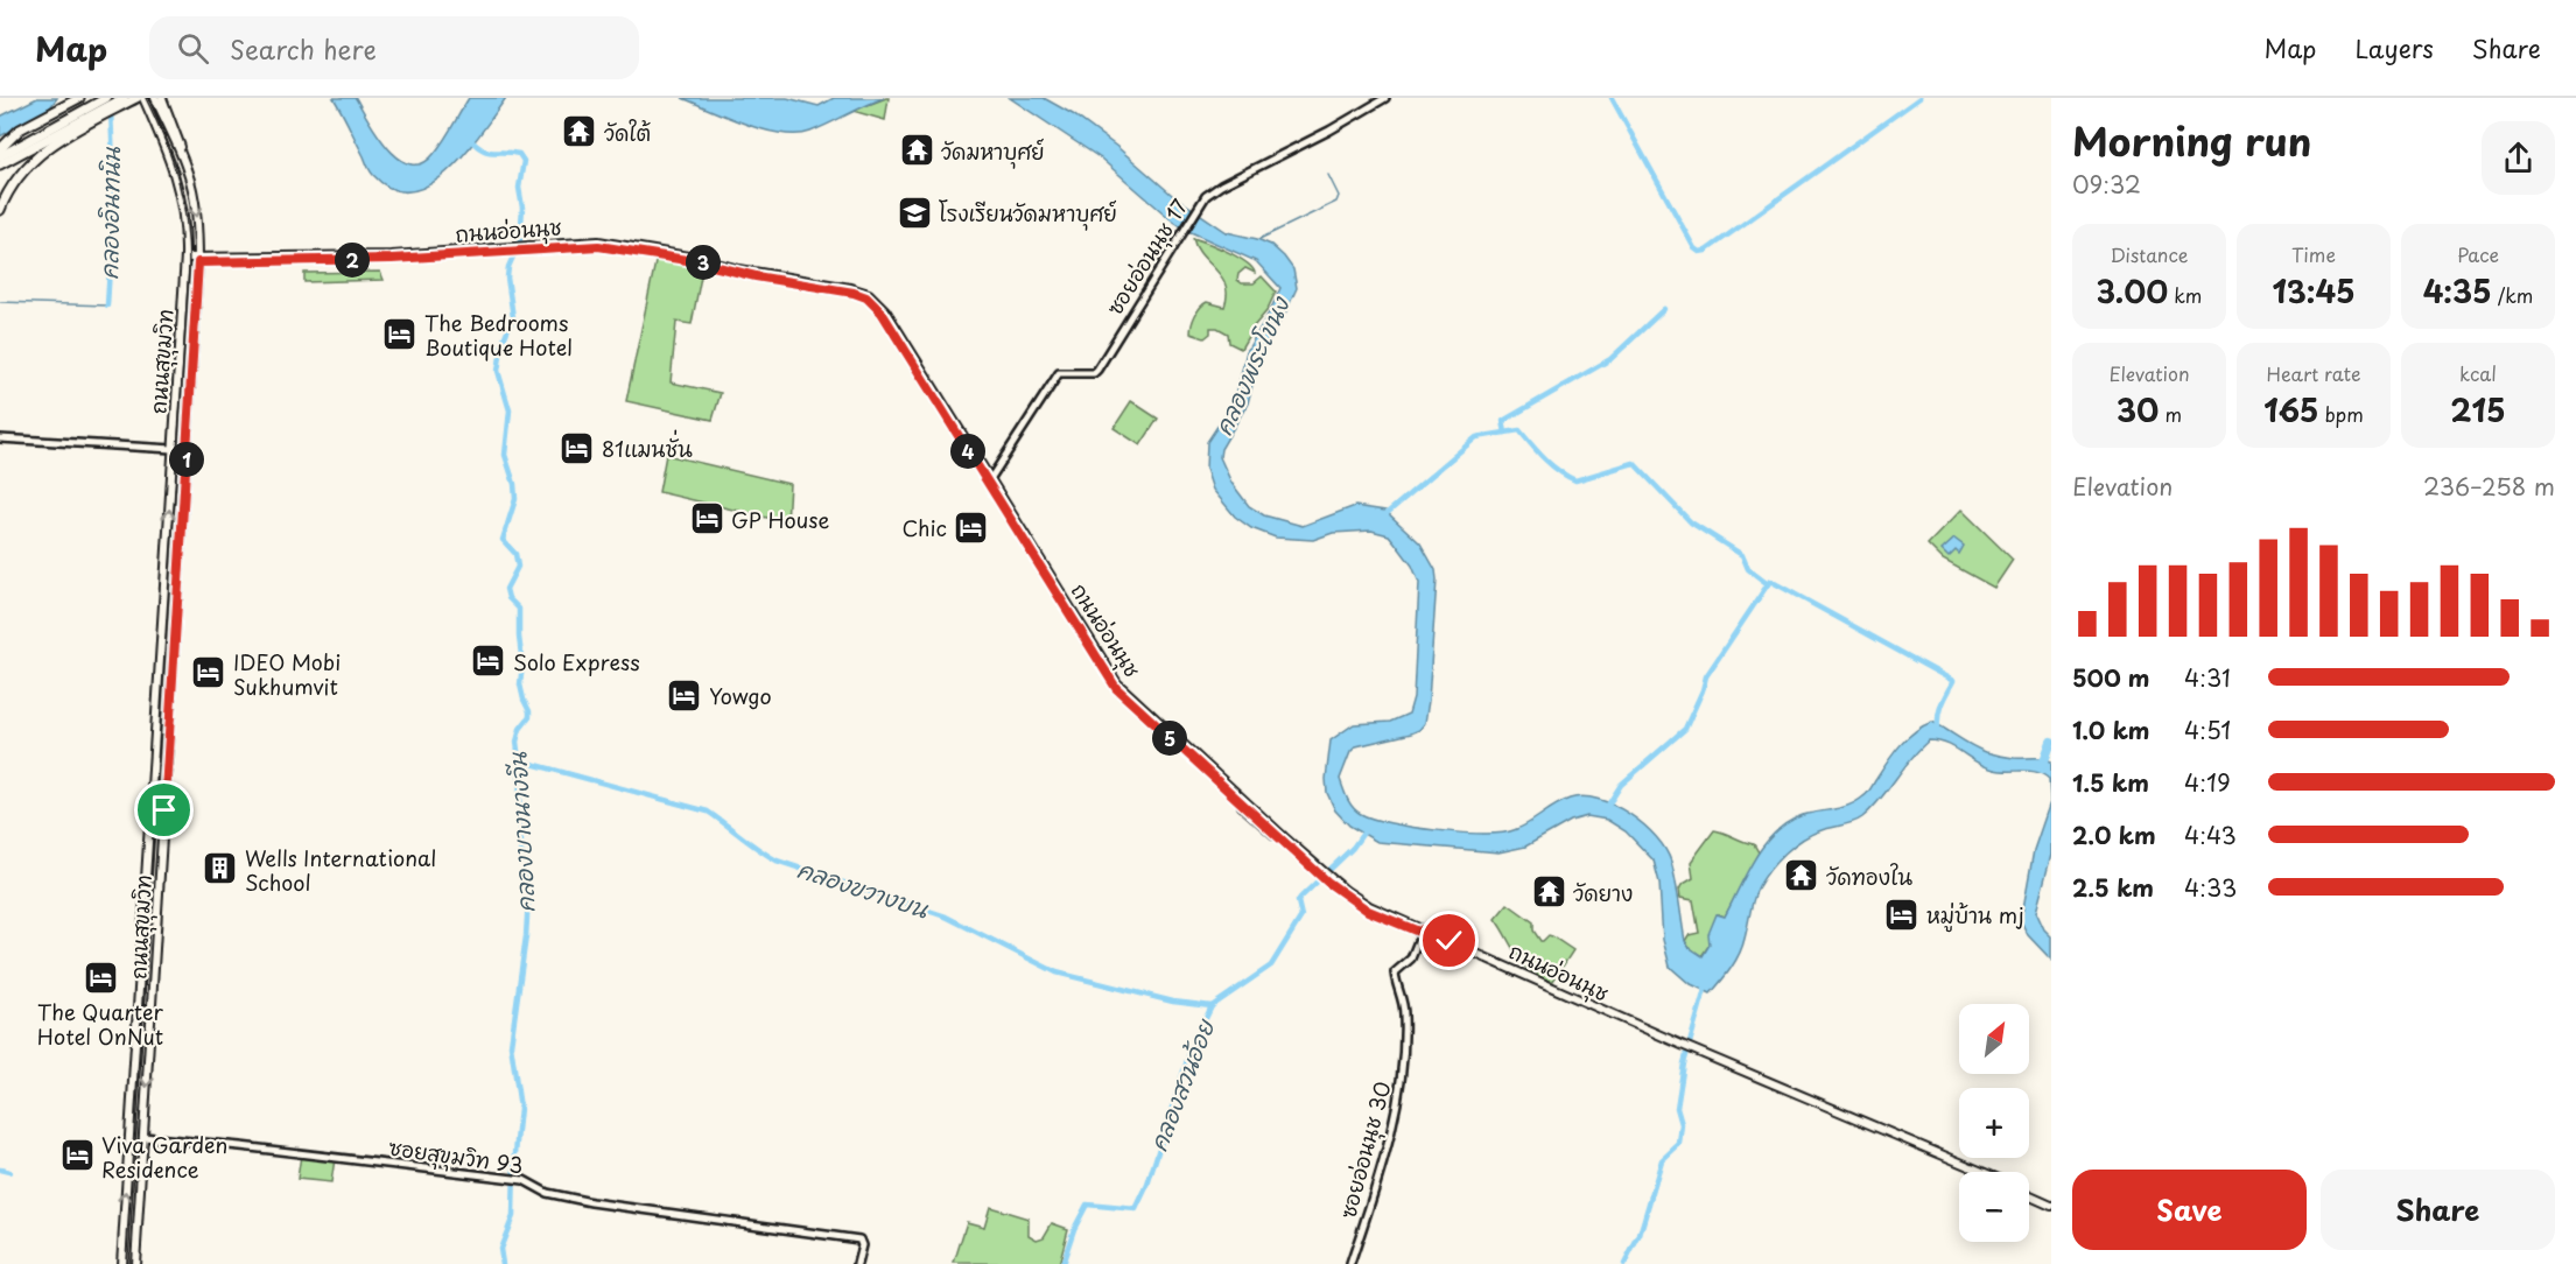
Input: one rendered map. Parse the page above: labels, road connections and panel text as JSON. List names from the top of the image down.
{
  "streets": {
    "main road": ["ถนนอ่อนนุช", "ถนนสุขุมวิท"],
    "street": ["ซอยอ่อนนุช 17", "ซอยอ่อนนุช 30", "ซอยสุขุมวิท 93"]
  },
  "crossings": [
    ["ถนนอ่อนนุช", "ซอยอ่อนนุช 17"],
    ["ถนนอ่อนนุช", "ถนนสุขุมวิท"],
    ["ถนนอ่อนนุช", "ซอยอ่อนนุช 30"],
    ["ถนนสุขุมวิท", "ซอยสุขุมวิท 93"]
  ],
  "water": [
    "คลองอินทนิน",
    "คลองพระโขนง",
    "คลองบางนางจีน",
    "คลองขวางบน",
    "คลองสวนอ้อย"
  ],
  "places": {
    "temple": [
      "วัดใต้",
      "วัดมหาบุศย์",
      "วัดทองใน",
      "วัดยาง"
    ],
    "school or university": ["โรงเรียนวัดมหาบุศย์"],
    "hotel": [
      "The Bedrooms Boutique Hotel",
      "81แมนชั่น",
      "GP House",
      "Chic",
      "Solo Express",
      "IDEO Mobi Sukhumvit",
      "Yowgo",
      "หมู่บ้าน mj",
      "The Quarter Hotel OnNut",
      "Viva Garden Residence"
    ],
    "building": ["Wells International School"]
  },
  "north": "top right",
  "page": {
    "header": "Map",
    "search": "Search here",
    "nav": ["Map", "Layers", "Share"],
    "heading": ["Morning run", "09:32"],
    "stats": [
      ["Distance", "3.00 km"],
      ["Time", "13:45"],
      ["Pace", "4:35 /km"],
      ["Elevation", "30 m"],
      ["Heart rate", "165 bpm"],
      ["kcal", "215"]
    ],
    "pins": [
      "2",
      "3",
      "4",
      "1",
      "5"
    ],
    "chart": ["Elevation", "236–258 m"],
    "list": [
      {
        "name": "500 m",
        "note": "4:31"
      },
      {
        "name": "1.0 km",
        "note": "4:51"
      },
      {
        "name": "1.5 km",
        "note": "4:19"
      },
      {
        "name": "2.0 km",
        "note": "4:43"
      },
      {
        "name": "2.5 km",
        "note": "4:33"
      }
    ],
    "map_buttons": ["+", "−"],
    "buttons": ["Save", "Share"]
  }
}
